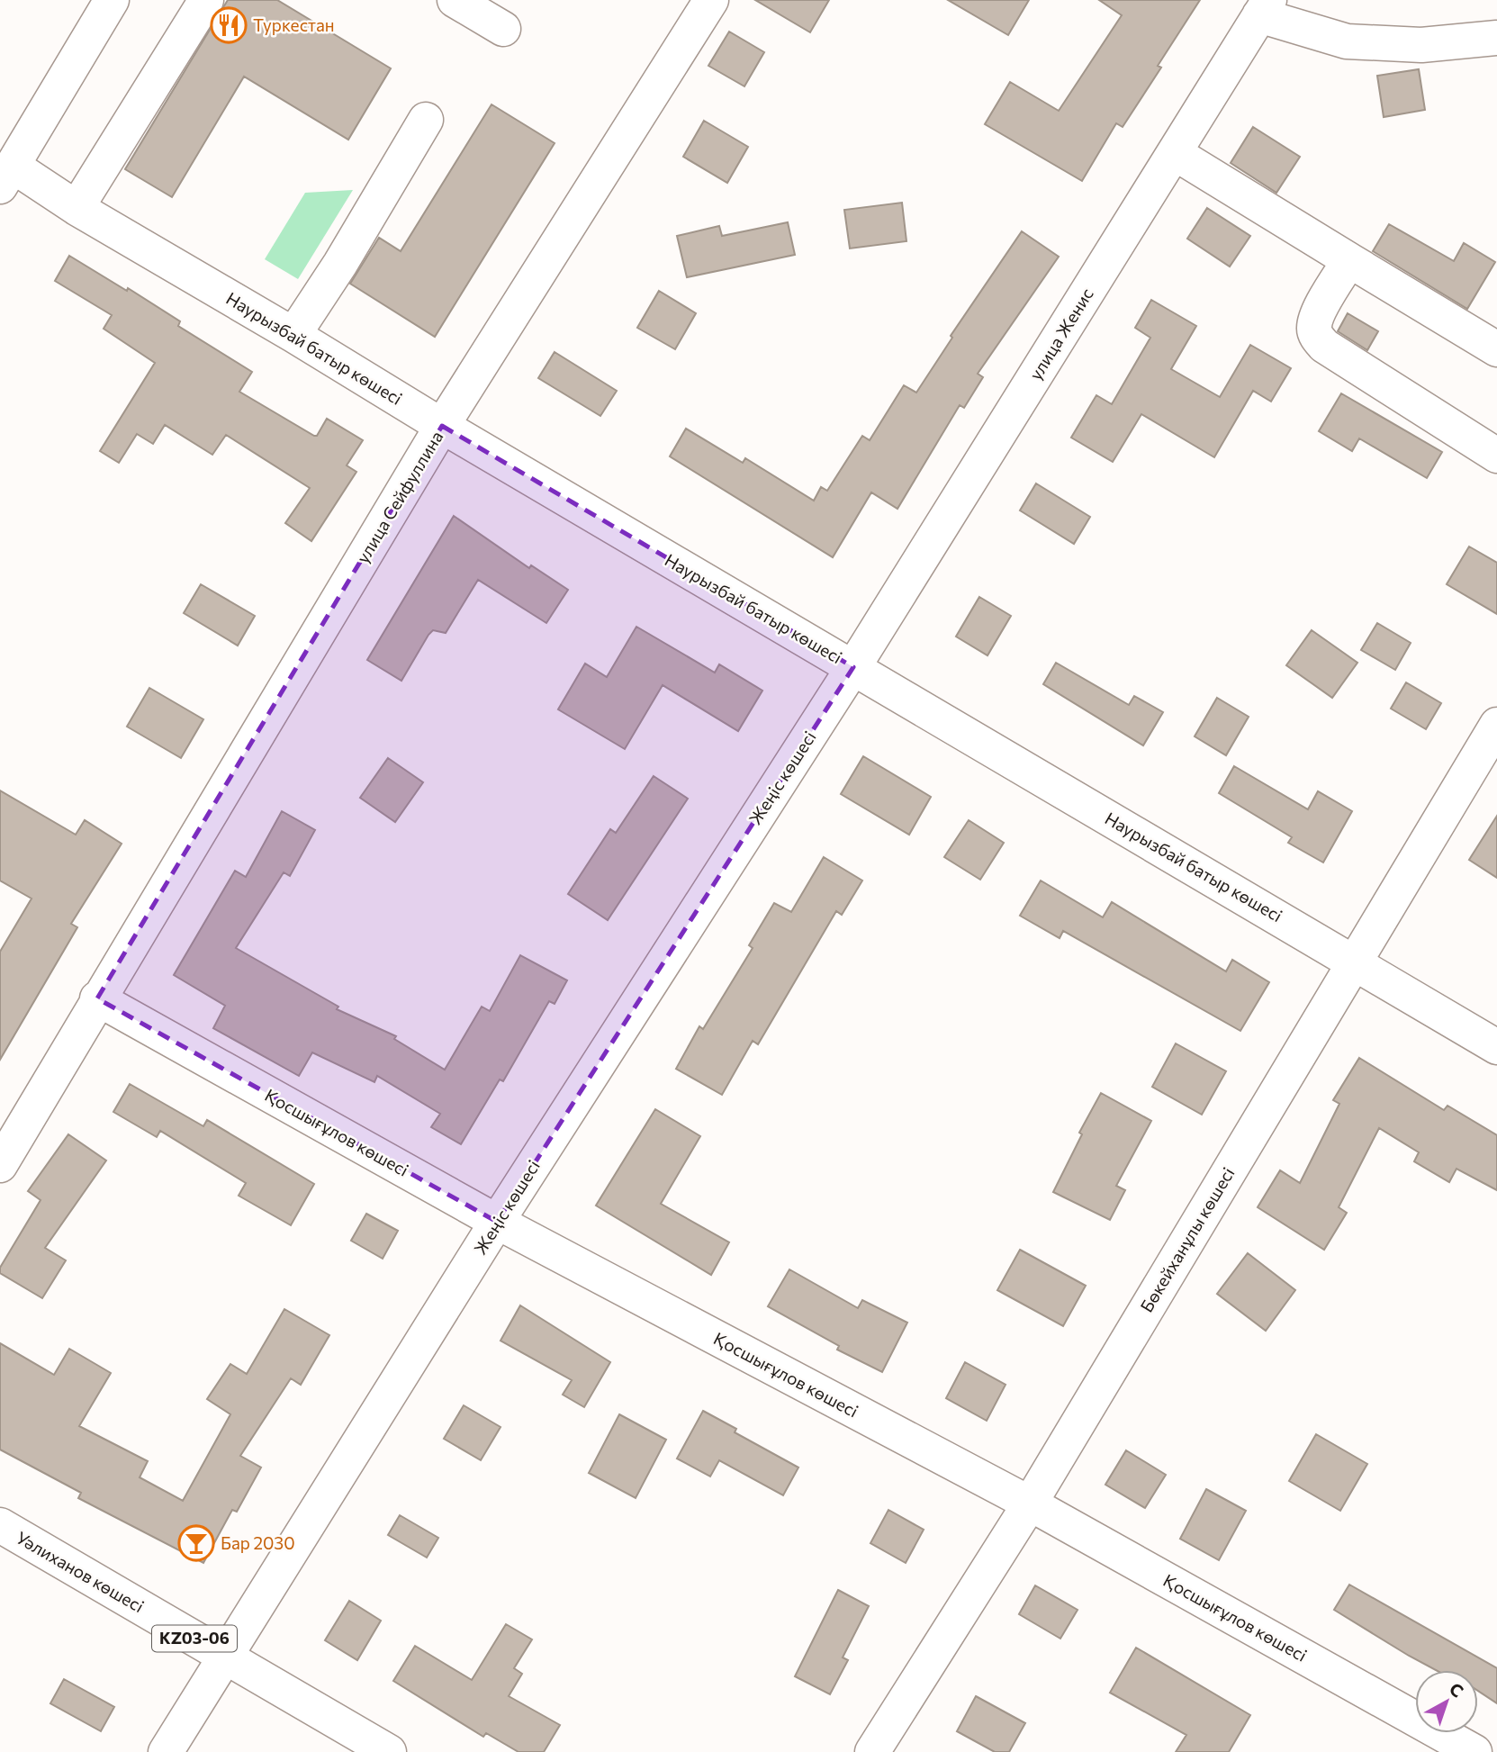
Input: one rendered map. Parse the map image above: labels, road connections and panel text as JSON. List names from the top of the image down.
{
  "streets": {
    "street": [
      "улица Женис",
      "Наурызбай батыр көшесі",
      "улица Сейфуллина",
      "Жеңіс көшесі",
      "Қосшығұлов көшесі",
      "Бөкейханұлы көшесі",
      "Уәлиханов көшесі",
      "KZ03-06"
    ]
  },
  "crossings": [
    ["улица Женис", "Наурызбай батыр көшесі"],
    ["улица Женис", "Жеңіс көшесі"],
    ["Наурызбай батыр көшесі", "улица Сейфуллина"],
    ["Наурызбай батыр көшесі", "Жеңіс көшесі"],
    ["Наурызбай батыр көшесі", "Бөкейханұлы көшесі"],
    ["улица Сейфуллина", "Қосшығұлов көшесі"],
    ["Жеңіс көшесі", "Қосшығұлов көшесі"],
    ["Жеңіс көшесі", "Уәлиханов көшесі"],
    ["Қосшығұлов көшесі", "Бөкейханұлы көшесі"]
  ],
  "places": {
    "restaurant": ["Туркестан"],
    "bar": ["Бар 2030"]
  },
  "north": "top right"
}
